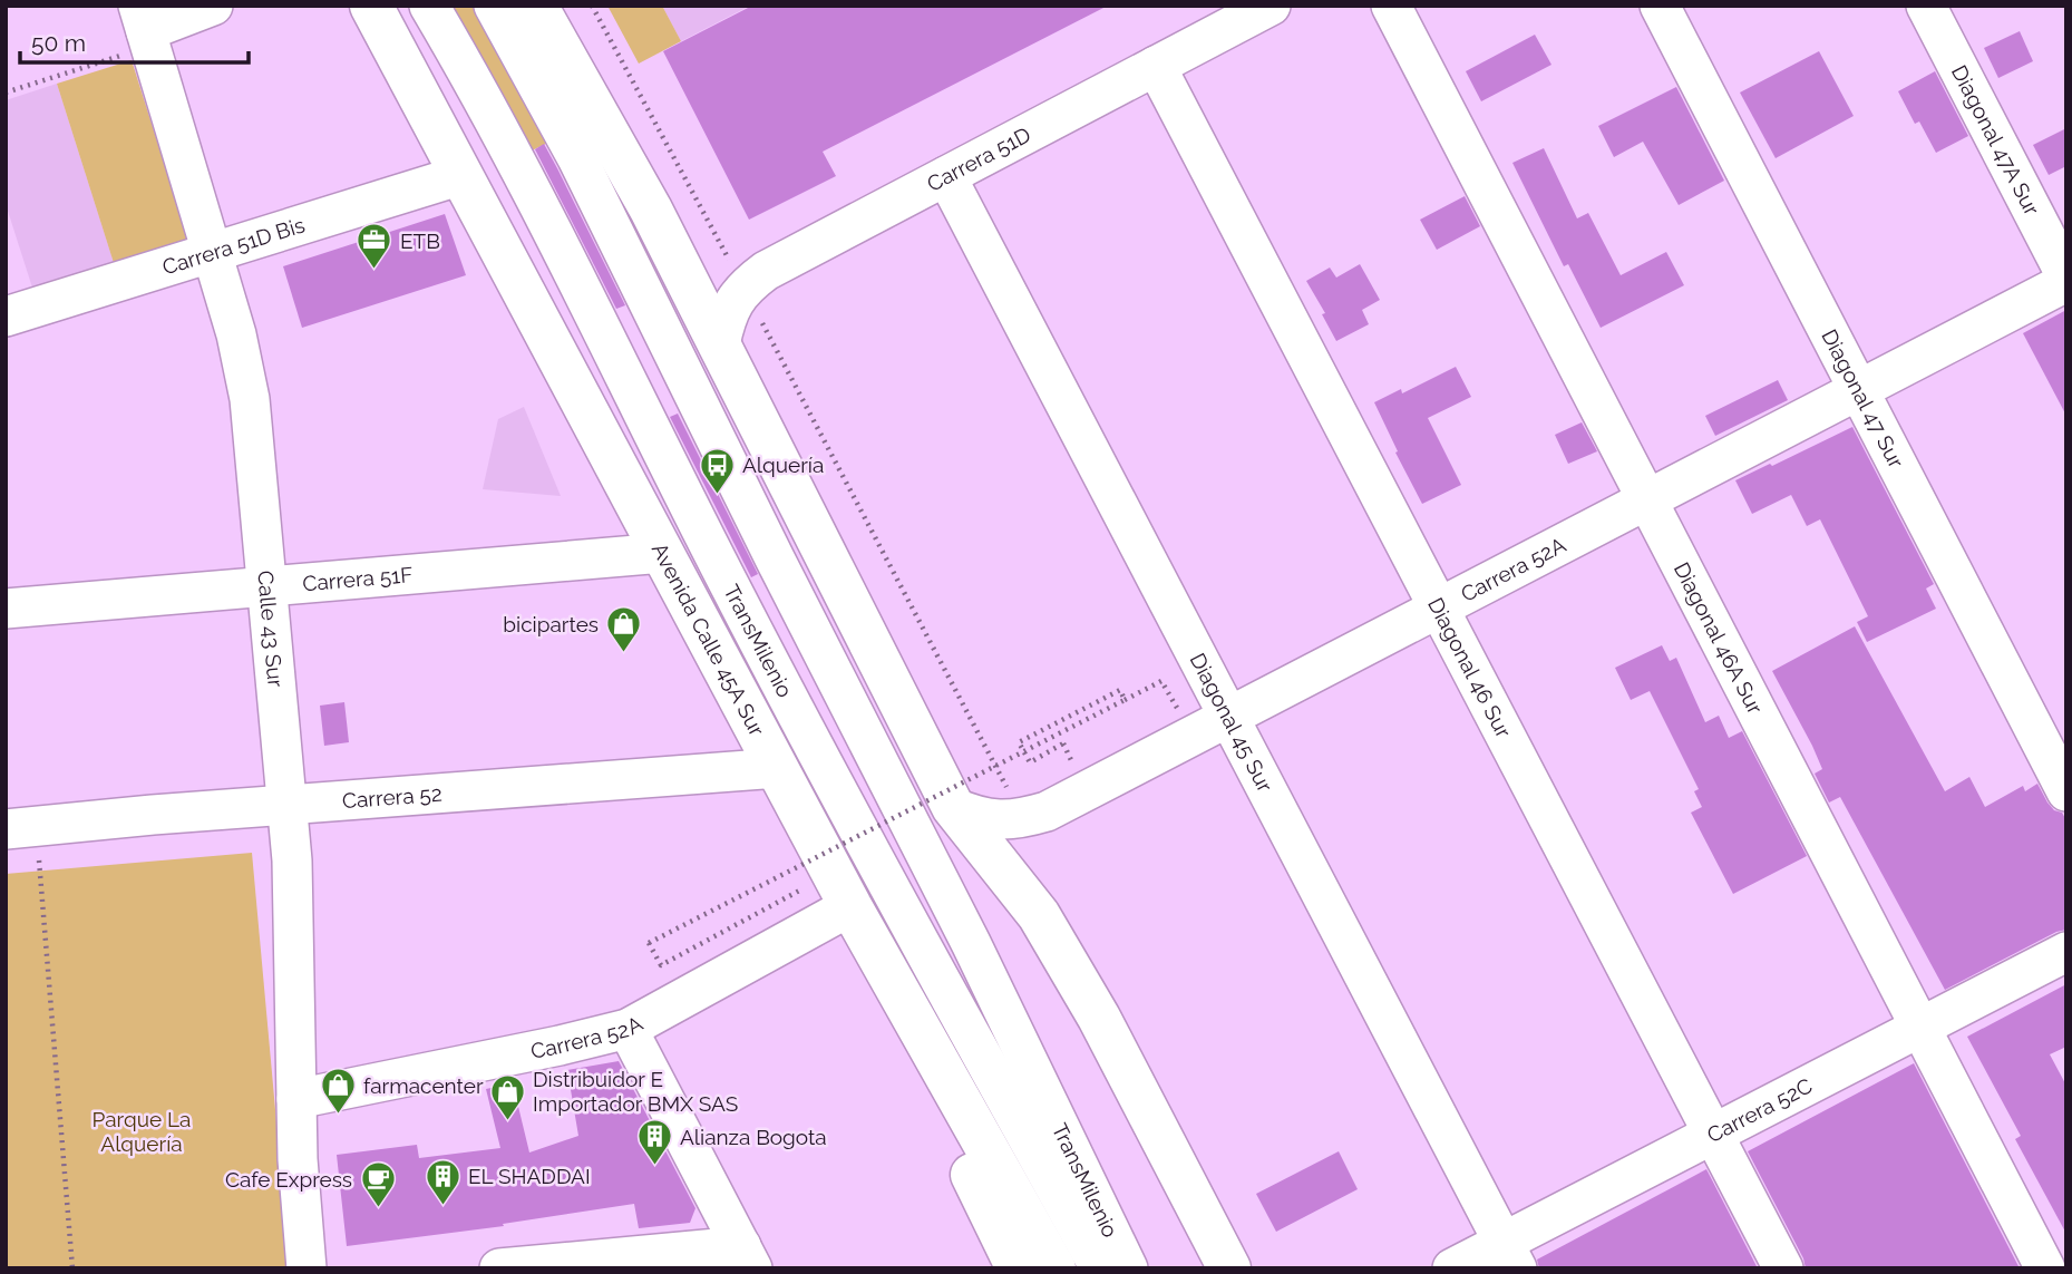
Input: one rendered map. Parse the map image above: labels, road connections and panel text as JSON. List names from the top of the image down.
{
  "streets": {
    "highway": ["Avenida Calle 45A Sur"],
    "street": [
      "Diagonal 47A Sur",
      "Carrera 51D",
      "Carrera 51D Bis",
      "Diagonal 47 Sur",
      "Carrera 52A",
      "Carrera 51F",
      "Calle 43 Sur",
      "Diagonal 46A Sur",
      "TransMilenio",
      "Diagonal 46 Sur",
      "Diagonal 45 Sur",
      "Carrera 52",
      "Carrera 52C"
    ]
  },
  "crossings": [
    ["Carrera 51D", "Diagonal 46 Sur"],
    ["Carrera 51D", "Diagonal 45 Sur"],
    ["Carrera 51D Bis", "Calle 43 Sur"],
    ["Carrera 51D Bis", "Avenida Calle 45A Sur"],
    ["Diagonal 47 Sur", "Carrera 52A"],
    ["Carrera 52A", "Calle 43 Sur"],
    ["Carrera 52A", "Diagonal 46A Sur"],
    ["Carrera 52A", "Avenida Calle 45A Sur"],
    ["Carrera 52A", "Diagonal 46 Sur"],
    ["Carrera 52A", "Diagonal 45 Sur"],
    ["Carrera 51F", "Calle 43 Sur"],
    ["Carrera 51F", "Avenida Calle 45A Sur"],
    ["Calle 43 Sur", "Carrera 52"],
    ["Diagonal 46A Sur", "Carrera 52C"],
    ["Avenida Calle 45A Sur", "Carrera 52"],
    ["Diagonal 46 Sur", "Carrera 52C"],
    ["Diagonal 45 Sur", "Carrera 52C"]
  ],
  "parks": ["Parque La Alquería"],
  "places": {
    "office": ["ETB"],
    "bus stop": ["Alquería"],
    "shop": ["bicipartes", "farmacenter", "Distribuidor E Importador BMX SAS"],
    "building": ["Alianza Bogota", "EL SHADDAI"],
    "cafe": ["Cafe Express"]
  },
  "scale_bar": "50 m"
}
